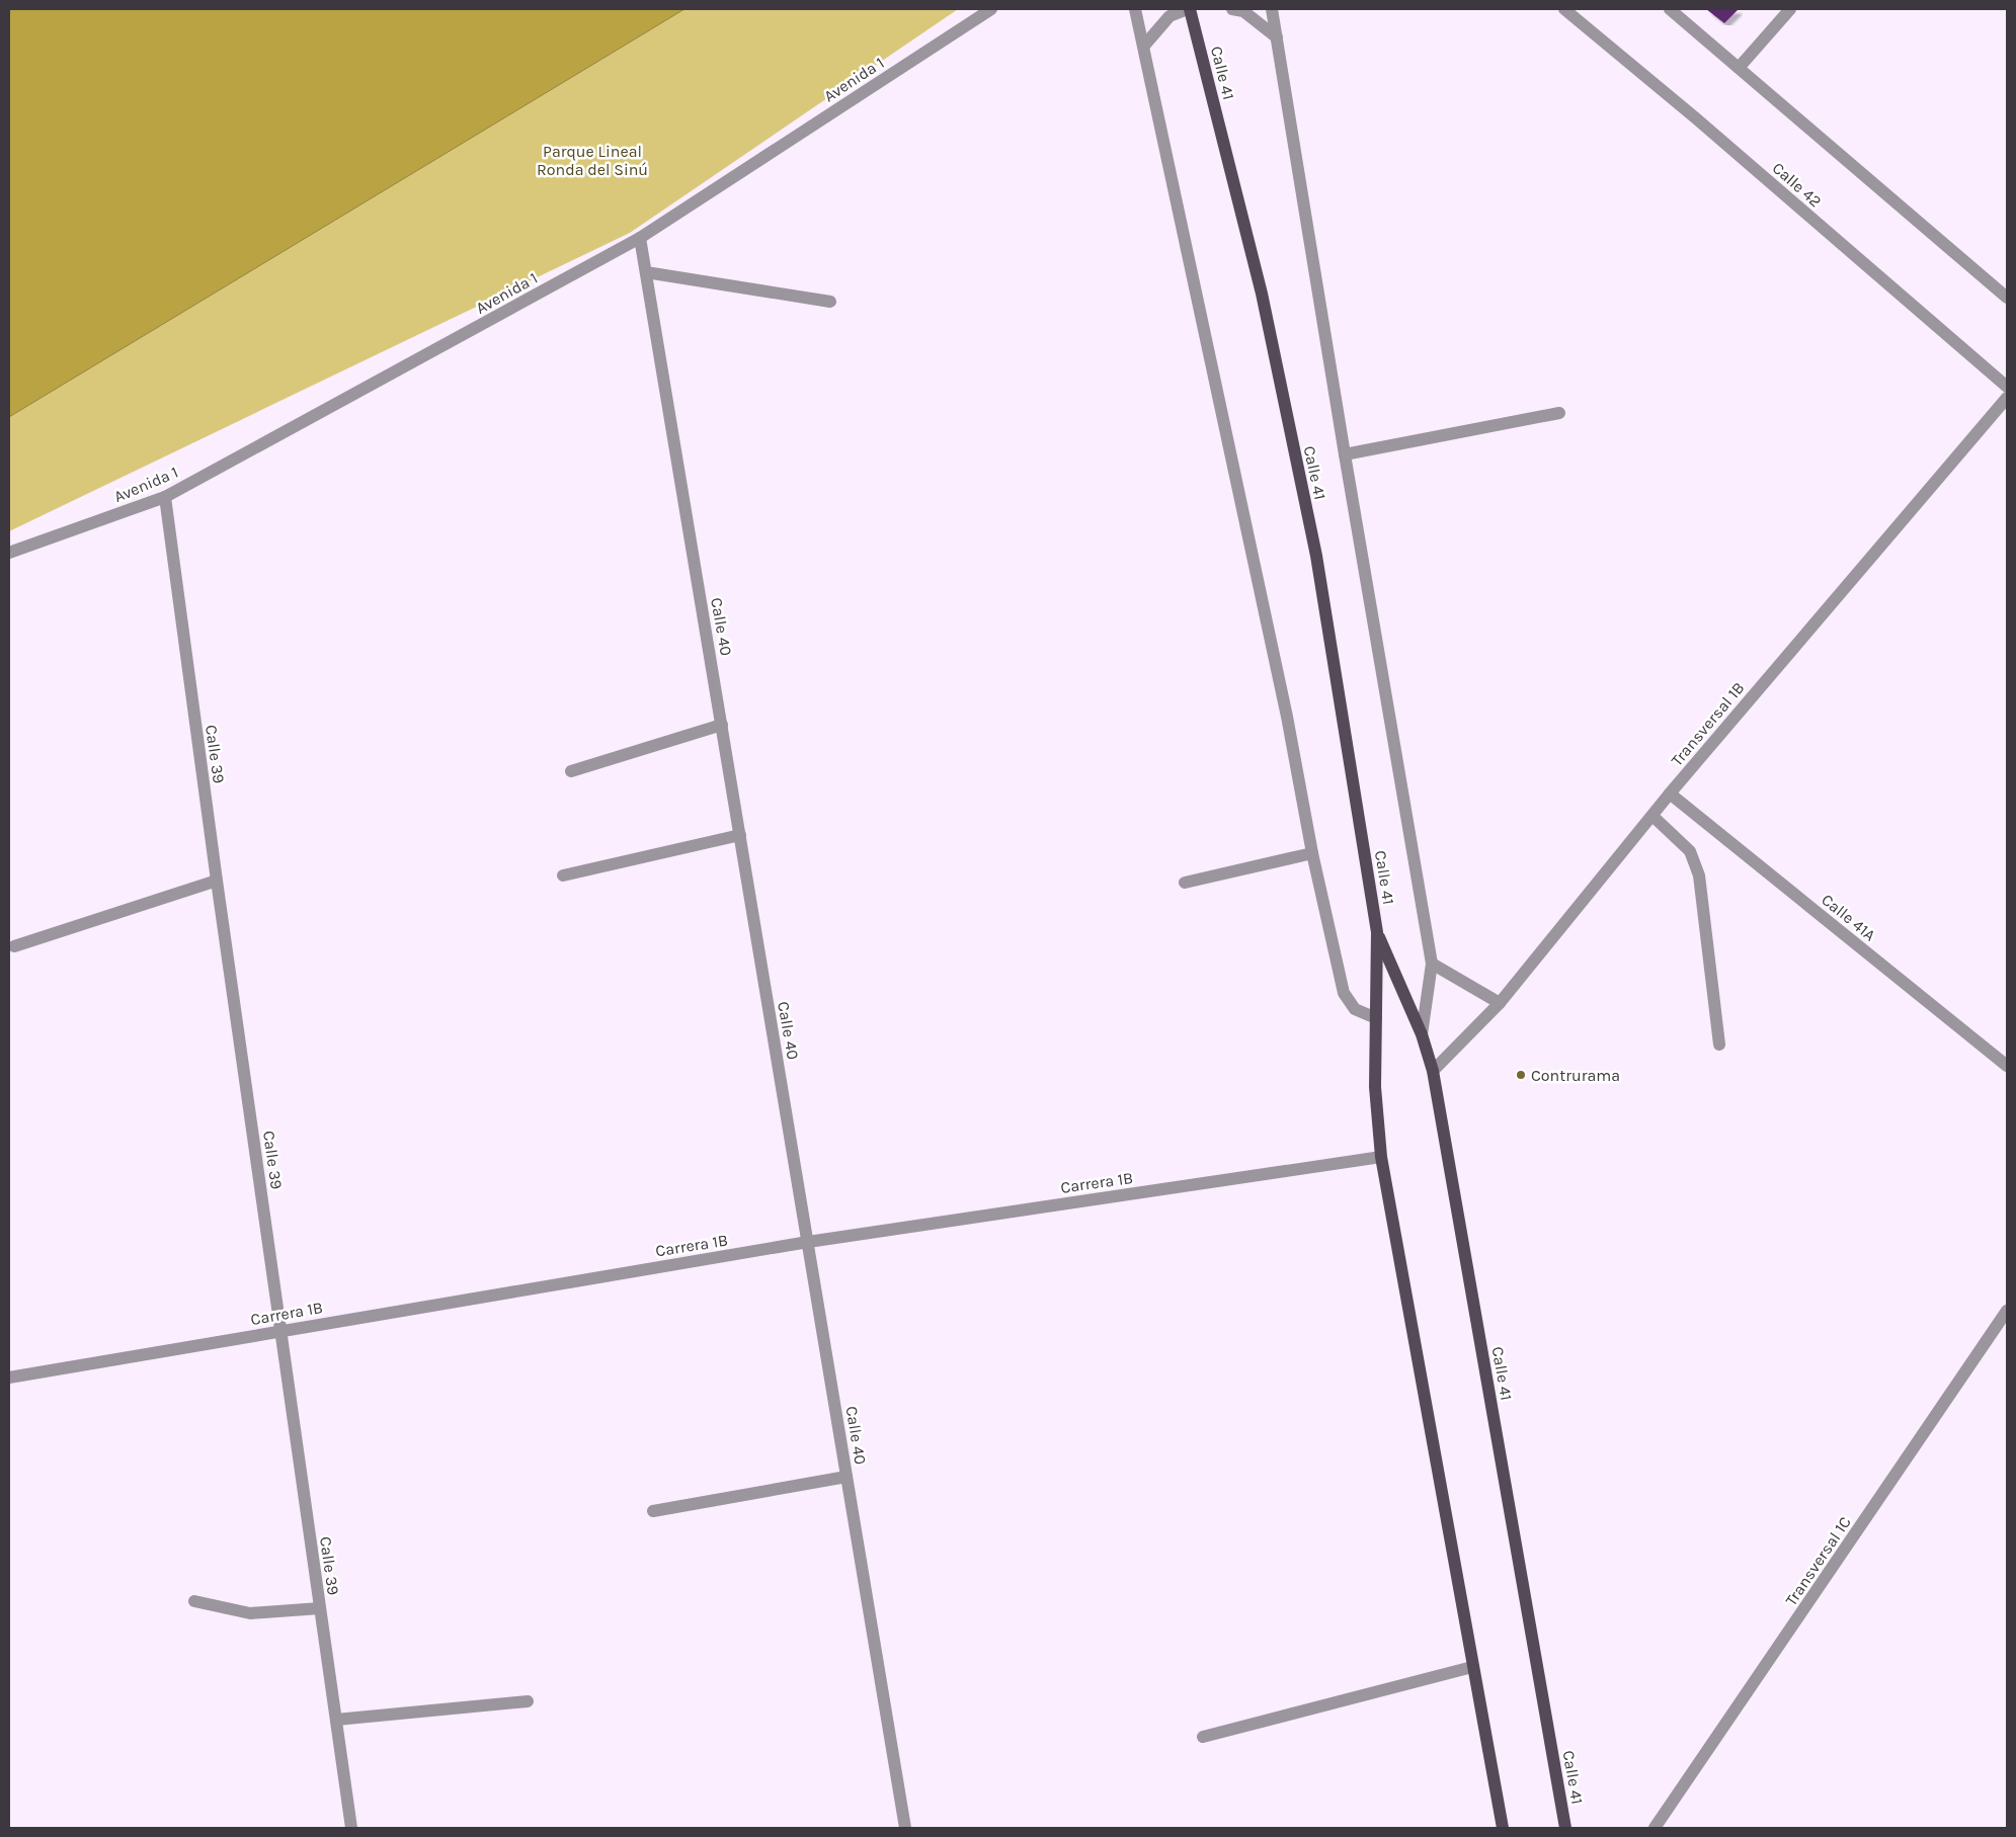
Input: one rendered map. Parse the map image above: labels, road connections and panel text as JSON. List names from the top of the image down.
{
  "streets": {
    "main road": ["Calle 41"],
    "street": [
      "Avenida 1",
      "Calle 42",
      "Calle 40",
      "Transversal 1B",
      "Calle 39",
      "Calle 41A",
      "Carrera 1B",
      "Transversal 1C"
    ]
  },
  "crossings": [
    ["Calle 41", "Transversal 1B"],
    ["Calle 41", "Carrera 1B"],
    ["Avenida 1", "Calle 40"],
    ["Avenida 1", "Calle 39"],
    ["Calle 40", "Carrera 1B"],
    ["Transversal 1B", "Calle 41A"],
    ["Calle 39", "Carrera 1B"]
  ],
  "parks": ["Parque Lineal Ronda del Sinú"],
  "places": ["Contrurama"]
}
